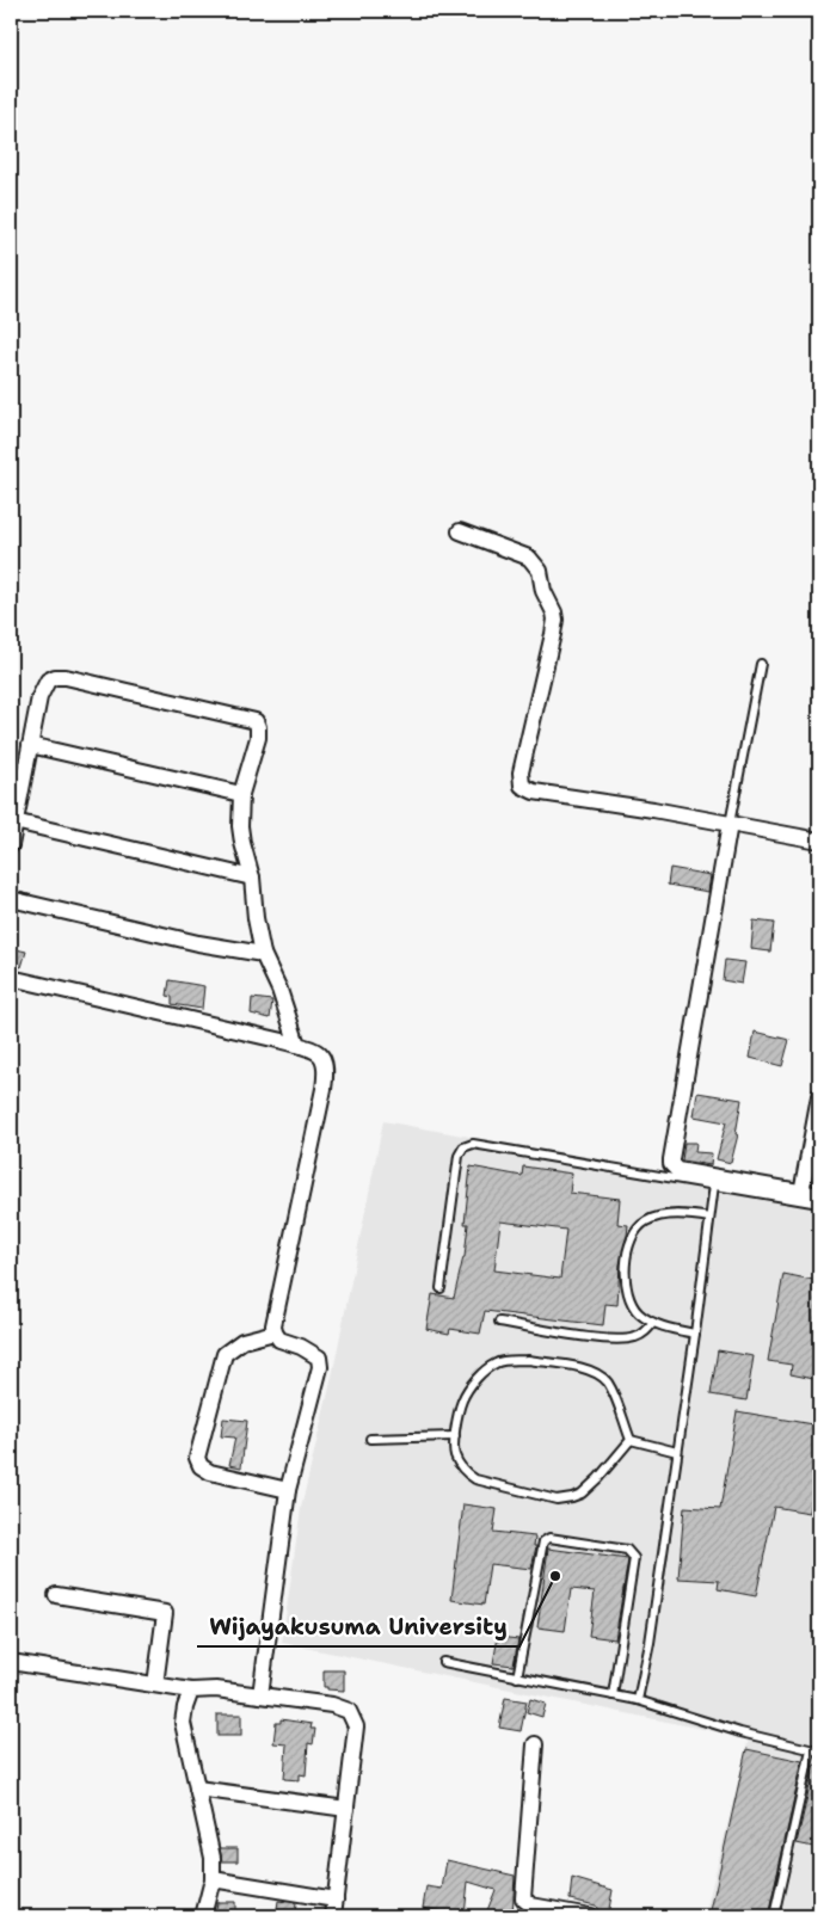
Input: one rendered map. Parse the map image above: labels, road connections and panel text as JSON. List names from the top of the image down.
{
  "places": ["Wijayakusuma University"]
}
